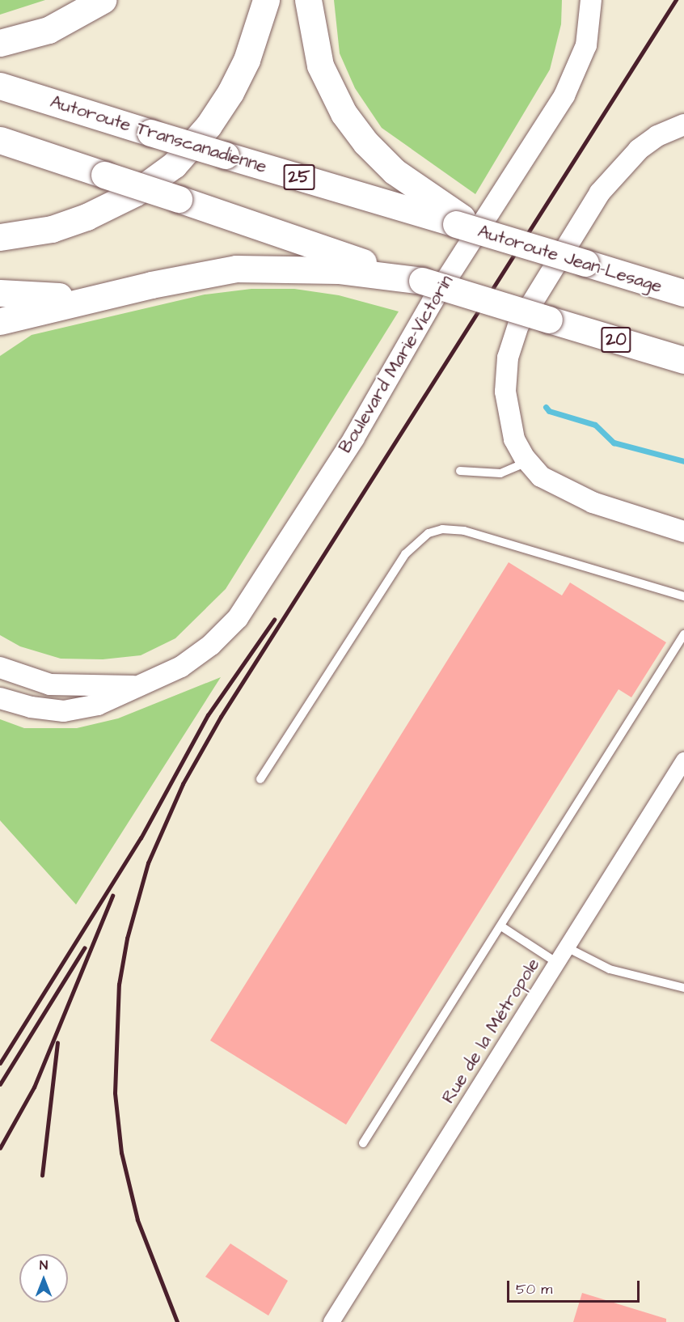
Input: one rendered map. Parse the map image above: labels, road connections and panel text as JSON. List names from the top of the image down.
{
  "streets": {
    "highway": [
      "Autoroute Transcanadienne",
      "25",
      "Autoroute Jean-Lesage",
      "20"
    ],
    "street": ["Boulevard Marie-Victorin", "Rue de la Métropole"]
  },
  "crossings": [
    ["Autoroute Transcanadienne", "Autoroute Jean-Lesage"]
  ],
  "scale_bar": "50 m",
  "north": "top"
}
